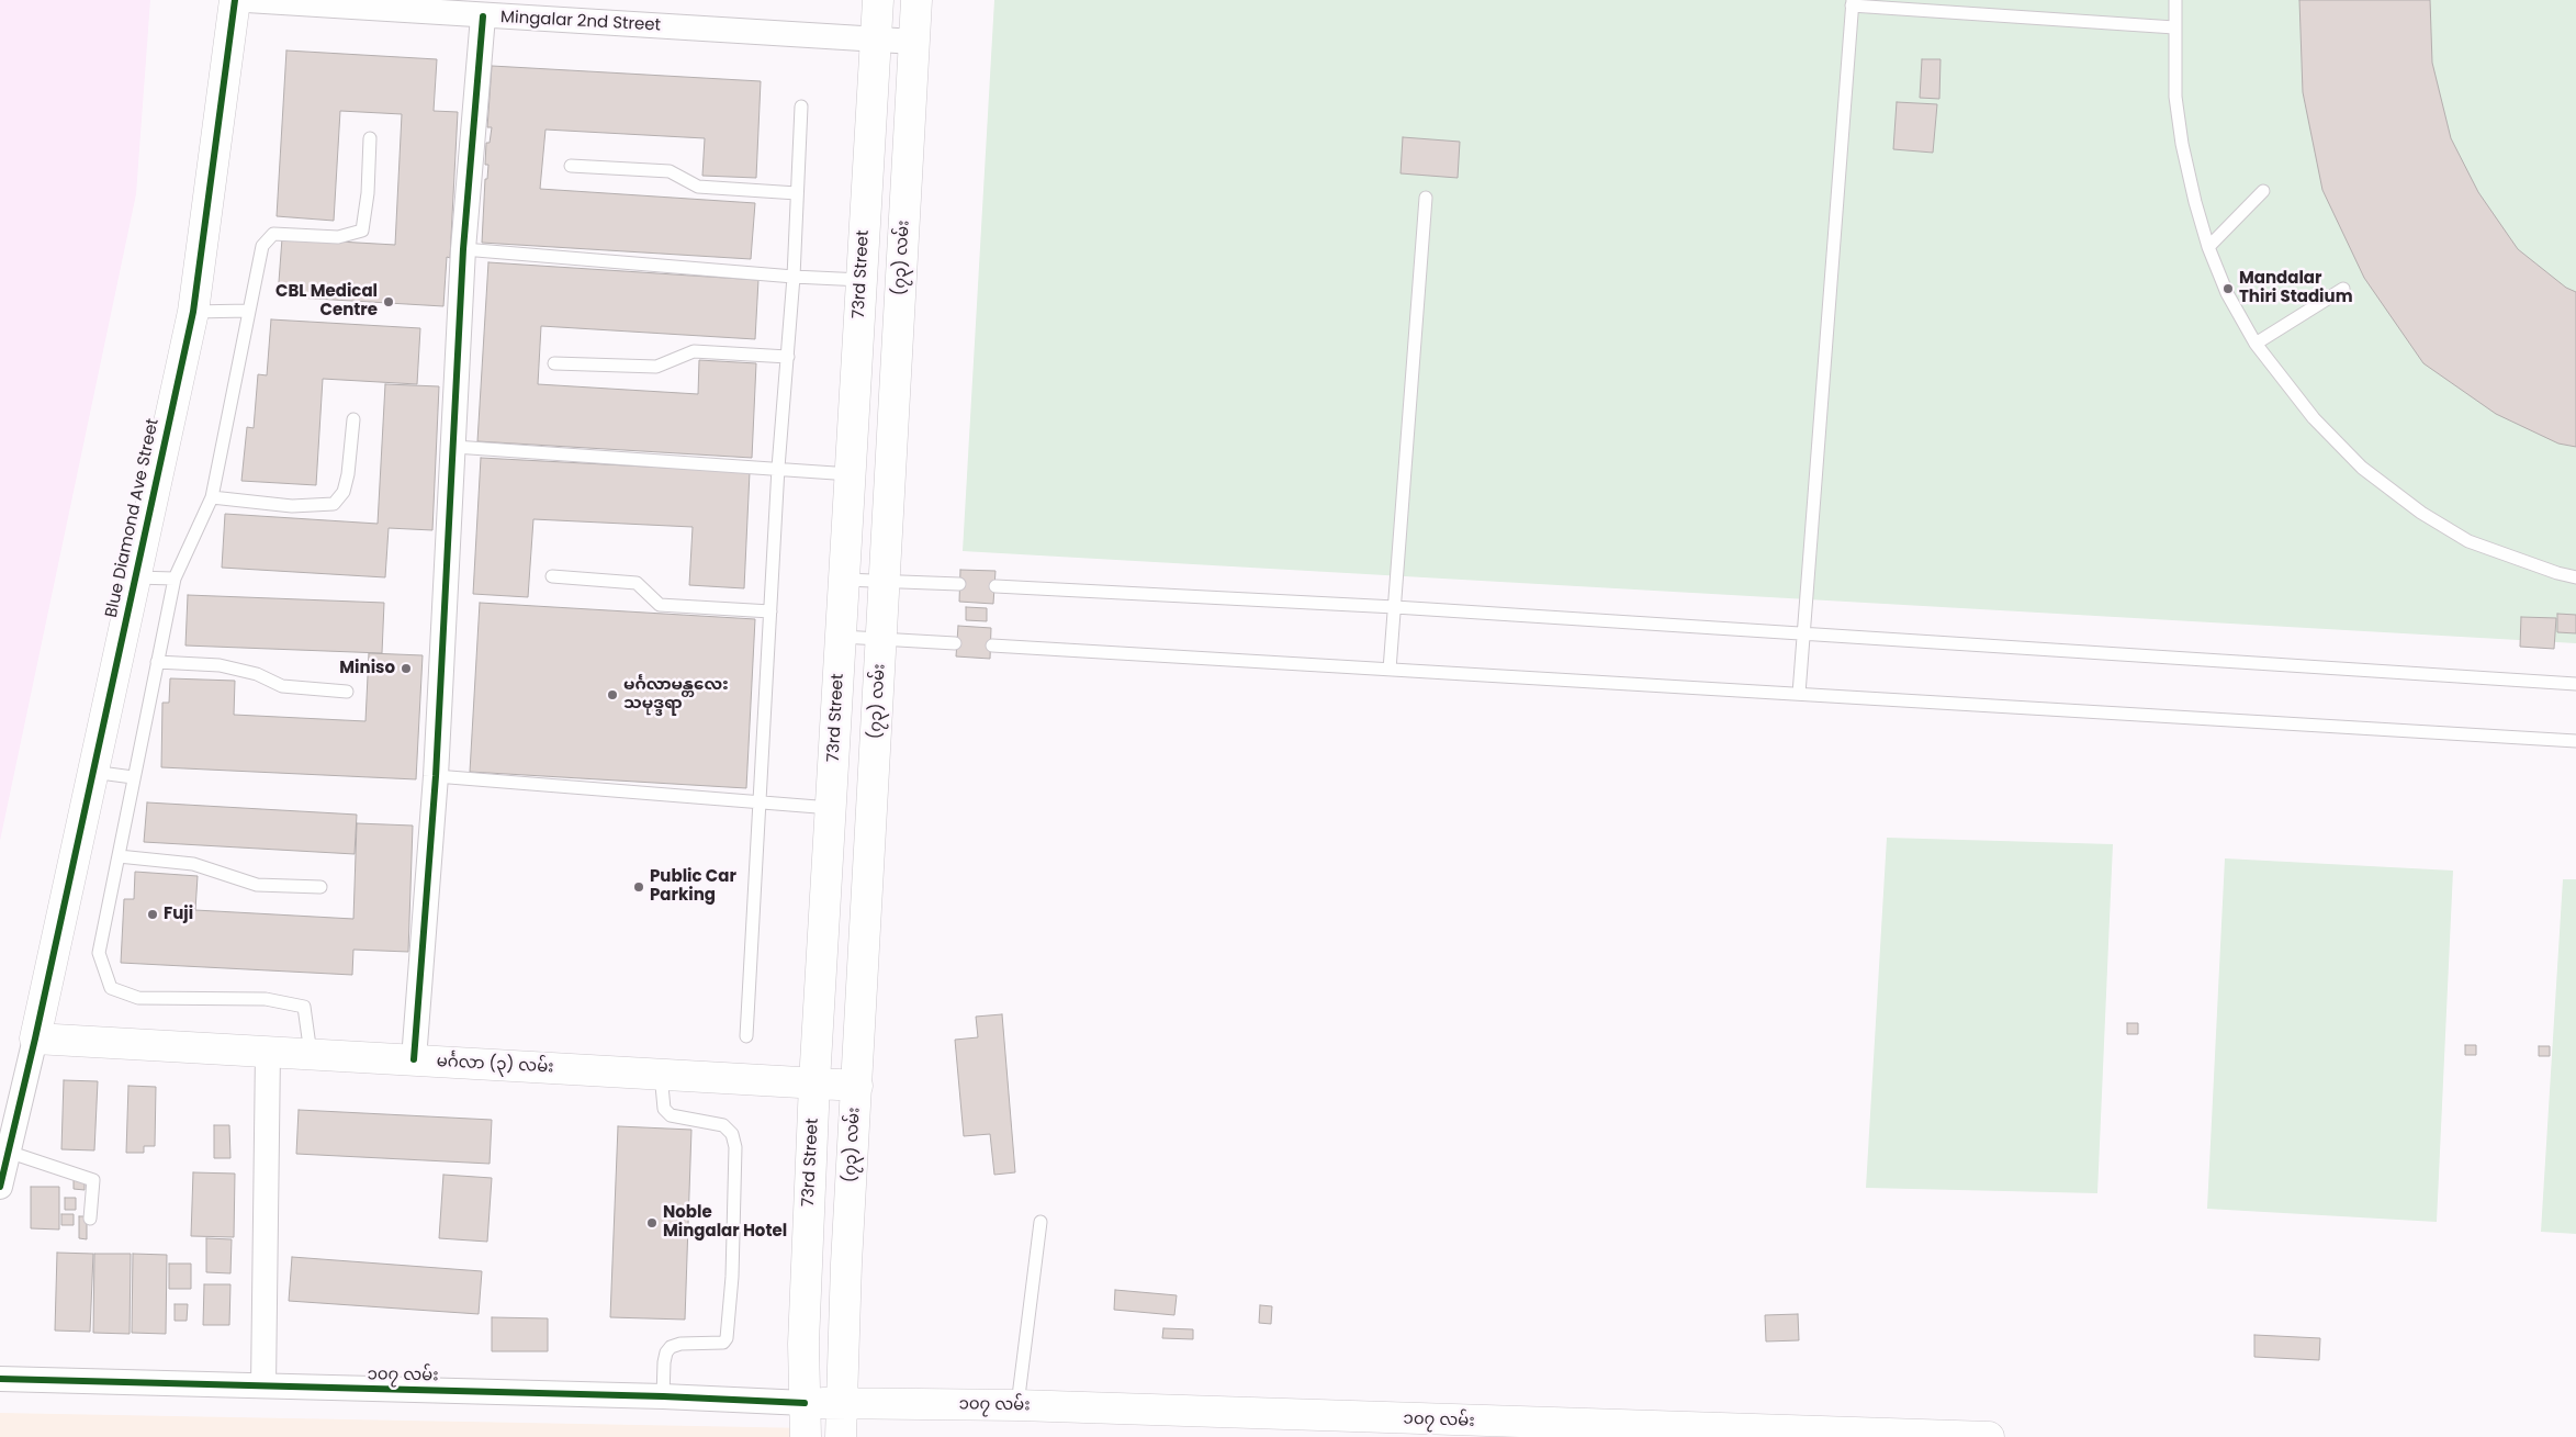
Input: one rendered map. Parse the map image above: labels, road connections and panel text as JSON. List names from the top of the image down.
{
  "streets": {
    "main road": [
      "(၇၃) လမ်း",
      "73rd Street",
      "Blue Diamond Ave Street",
      "မင်္ဂလာ (၃) လမ်း",
      "၁၀၇ လမ်း"
    ],
    "street": ["Mingalar 2nd Street"]
  },
  "crossings": [
    ["Mingalar 2nd Street", "(၇၃) လမ်း"],
    ["Mingalar 2nd Street", "73rd Street"],
    ["(၇၃) လမ်း", "မင်္ဂလာ (၃) လမ်း"],
    ["(၇၃) လမ်း", "၁၀၇ လမ်း"],
    ["73rd Street", "မင်္ဂလာ (၃) လမ်း"],
    ["73rd Street", "၁၀၇ လမ်း"],
    ["Blue Diamond Ave Street", "မင်္ဂလာ (၃) လမ်း"]
  ],
  "places": [
    "Mandalar Thiri Stadium",
    "CBL Medical Centre",
    "Miniso",
    "မင်္ဂလာမန္တလေး သမုဒ္ဒရာ",
    "Public Car Parking",
    "Fuji",
    "Noble Mingalar Hotel"
  ]
}
